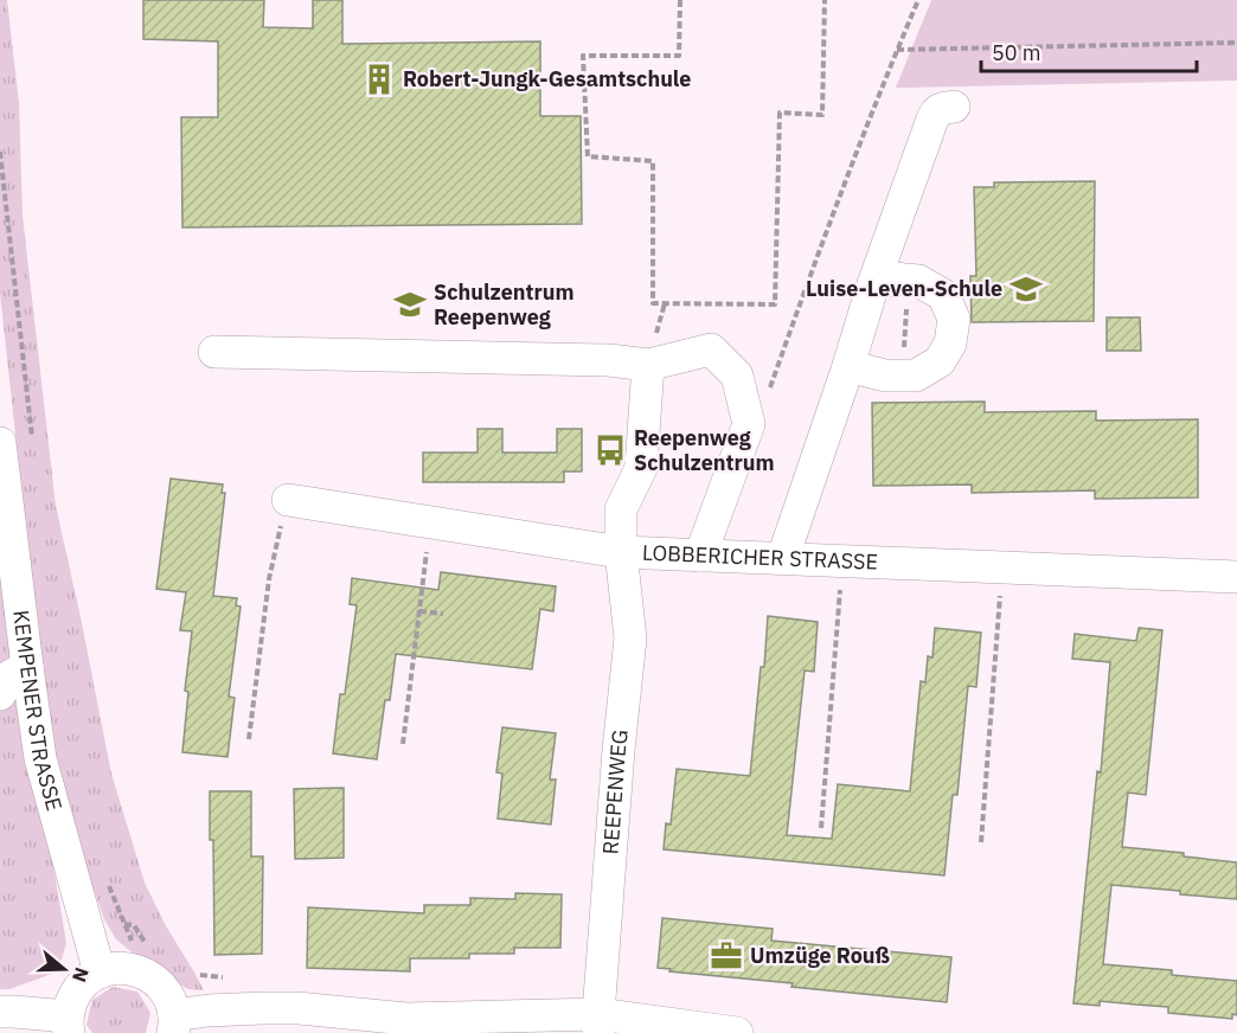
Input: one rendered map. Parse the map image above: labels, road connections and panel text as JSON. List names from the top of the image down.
{
  "streets": {
    "street": ["LOBBERICHER STRASSE", "KEMPENER STRASSE", "REEPENWEG"]
  },
  "crossings": [
    ["LOBBERICHER STRASSE", "REEPENWEG"]
  ],
  "places": {
    "building": ["Robert-Jungk-Gesamtschule"],
    "school or university": ["Luise-Leven-Schule", "Schulzentrum Reepenweg"],
    "bus stop": ["Reepenweg Schulzentrum"],
    "office": ["Umzüge Rouß"]
  },
  "scale_bar": "50 m",
  "north": "right"
}
